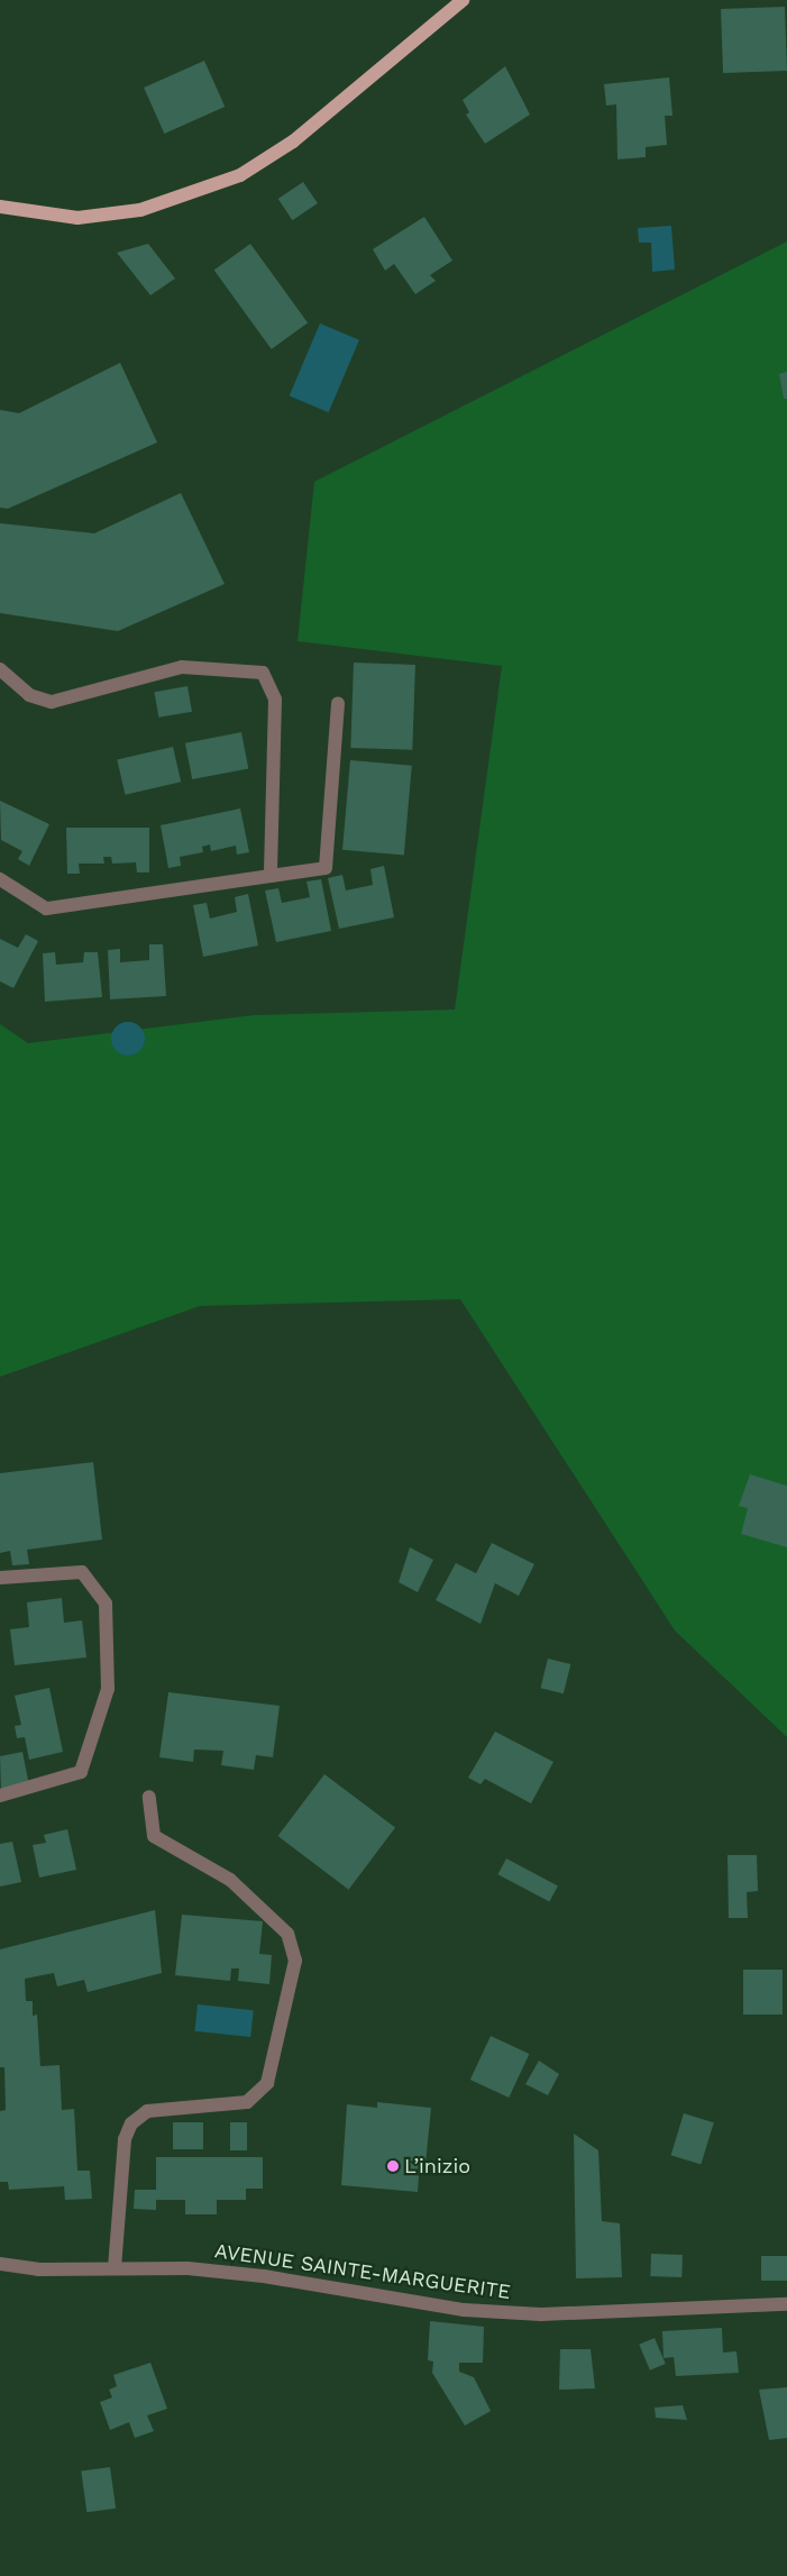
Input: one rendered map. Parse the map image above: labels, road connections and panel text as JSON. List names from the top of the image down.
{
  "streets": {
    "street": ["AVENUE SAINTE-MARGUERITE"]
  },
  "places": ["L’inizio"]
}
